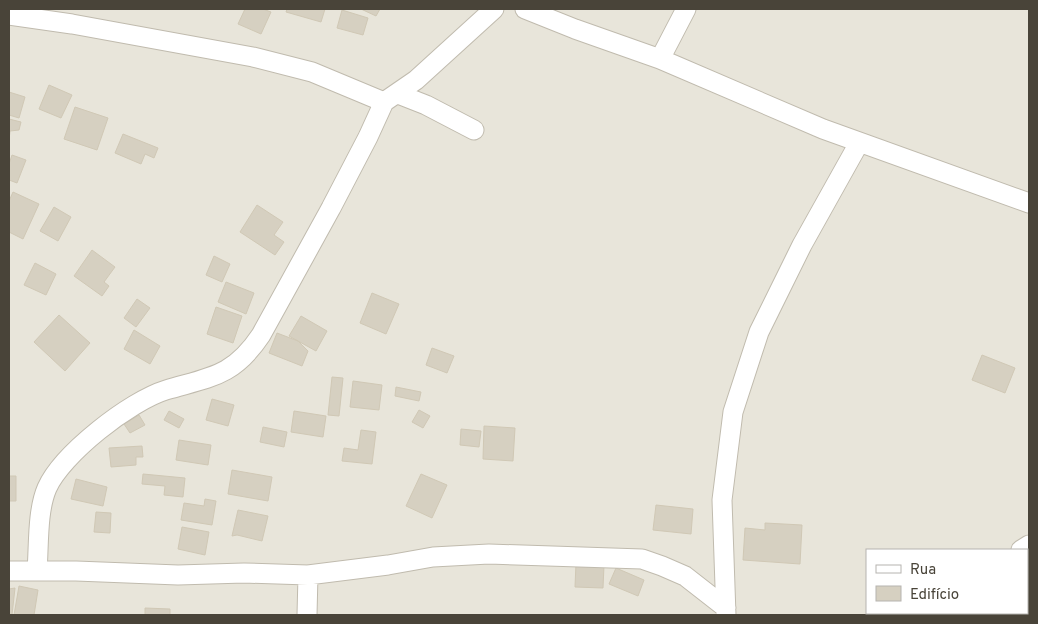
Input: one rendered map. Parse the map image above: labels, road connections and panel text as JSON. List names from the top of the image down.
{
  "legend": ["Rua", "Edifício"]
}
